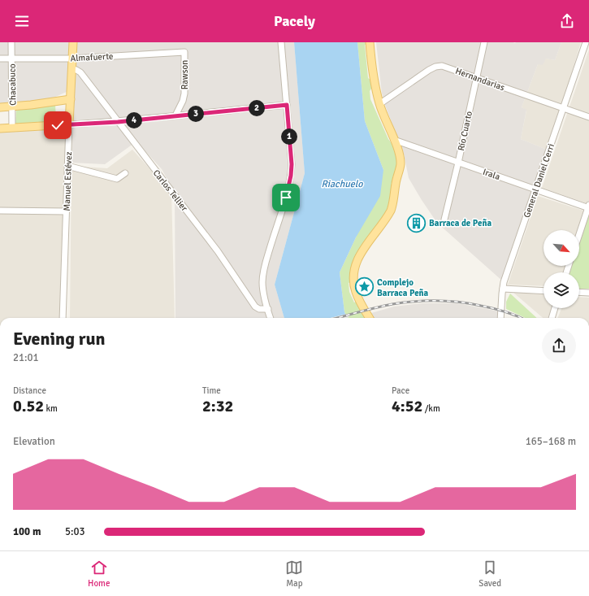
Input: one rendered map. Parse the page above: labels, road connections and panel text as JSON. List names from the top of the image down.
{
  "streets": {
    "main road": ["Manuel Estévez"],
    "street": [
      "Almafuerte",
      "Rawson",
      "Hernandarias",
      "Chacabuco",
      "Río Cuarto",
      "Irala",
      "General Daniel Cerri",
      "Carlos Tellier"
    ]
  },
  "crossings": [
    ["Almafuerte", "Rawson"],
    ["Almafuerte", "Chacabuco"],
    ["Almafuerte", "Manuel Estévez"],
    ["Hernandarias", "Río Cuarto"],
    ["Hernandarias", "General Daniel Cerri"],
    ["Río Cuarto", "Irala"],
    ["Irala", "General Daniel Cerri"],
    ["Manuel Estévez", "Carlos Tellier"]
  ],
  "water": ["Riachuelo"],
  "places": {
    "building": ["Barraca de Peña"],
    "place": ["Complejo Barraca Peña"]
  },
  "north": "bottom right",
  "page": {
    "header": "Pacely",
    "pins": [
      "2",
      "3",
      "4",
      "1"
    ],
    "heading": ["Evening run", "21:01"],
    "stats": [
      ["Distance", "0.52 km"],
      ["Time", "2:32"],
      ["Pace", "4:52 /km"]
    ],
    "chart": ["Elevation", "165–168 m"],
    "list": [
      {
        "name": "100 m",
        "note": "5:03"
      }
    ],
    "tabs": ["Home", "Map", "Saved"]
  }
}
